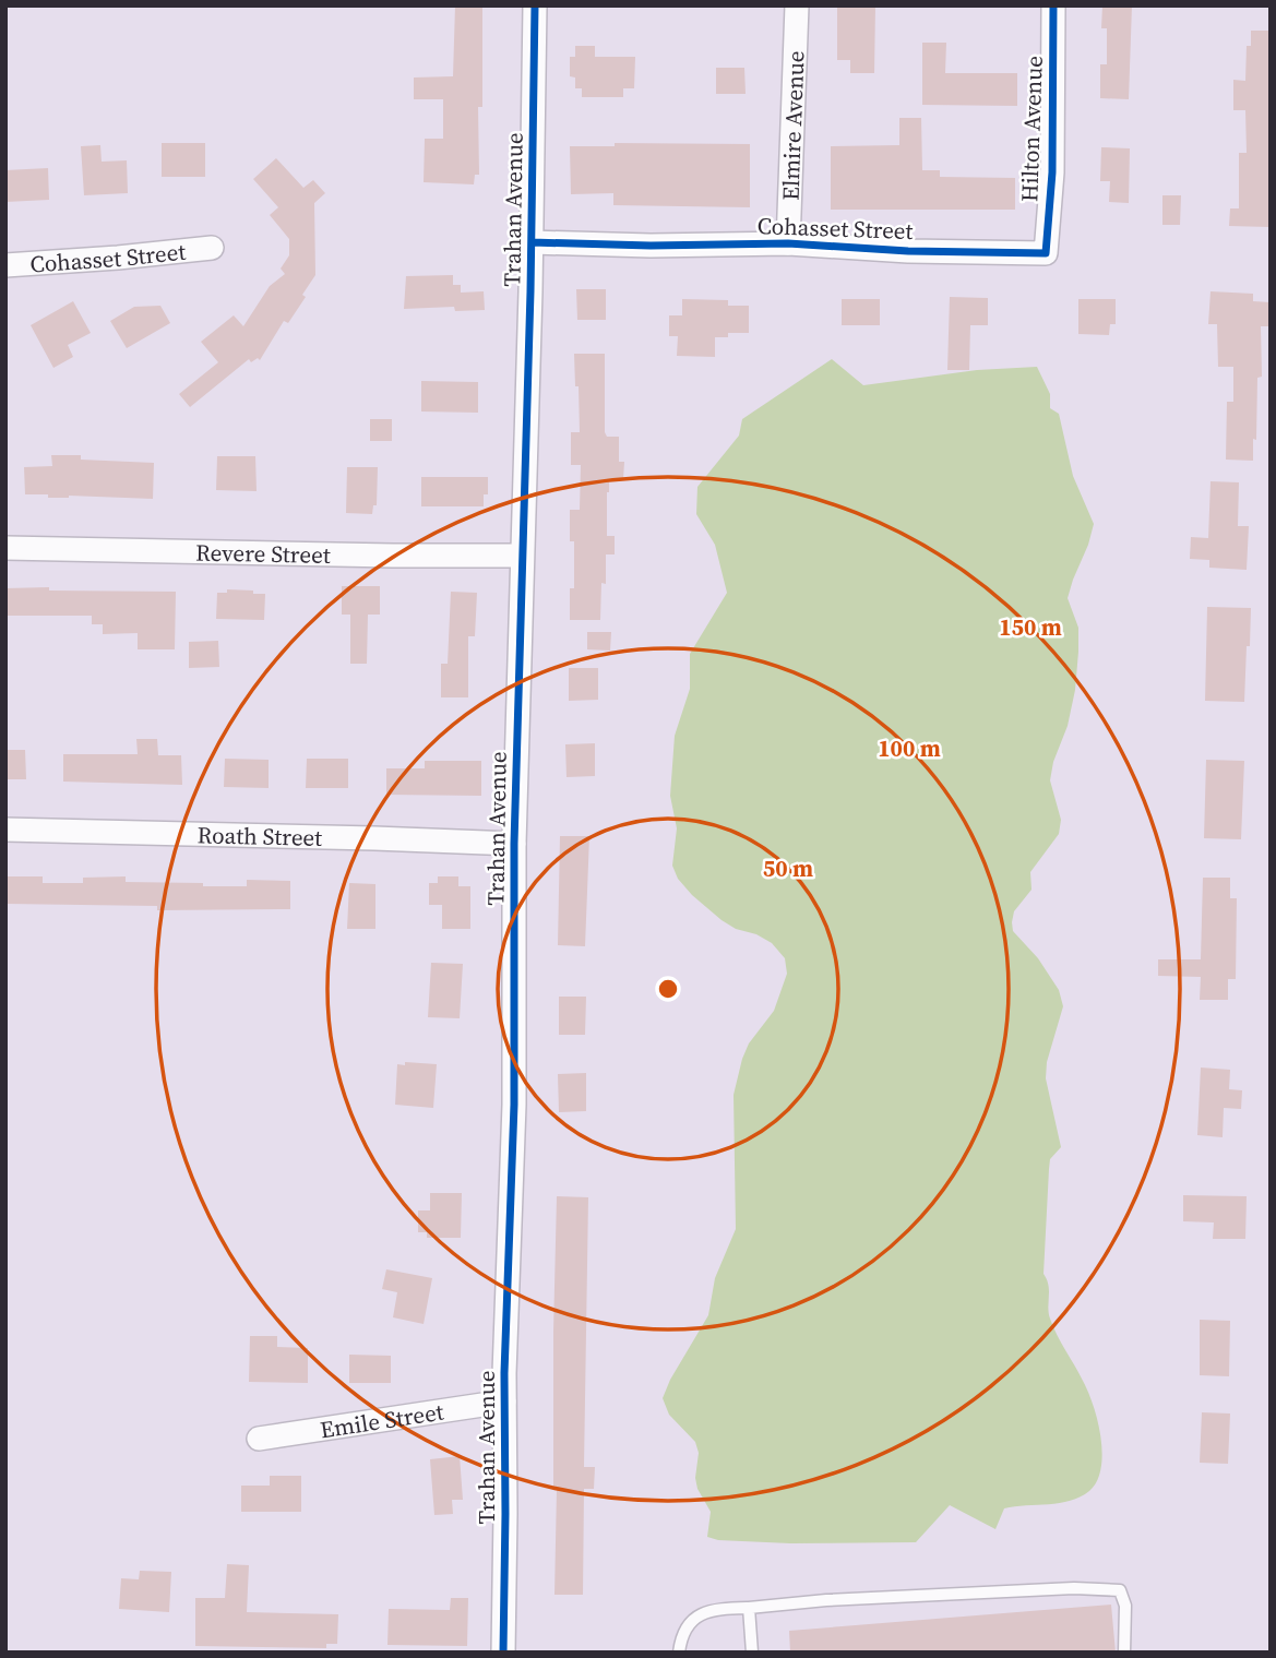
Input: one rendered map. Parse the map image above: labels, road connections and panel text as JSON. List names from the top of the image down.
{
  "streets": {
    "street": [
      "Elmire Avenue",
      "Hilton Avenue",
      "Trahan Avenue",
      "Cohasset Street",
      "Revere Street",
      "Roath Street",
      "Emile Street"
    ]
  },
  "crossings": [
    ["Elmire Avenue", "Cohasset Street"],
    ["Hilton Avenue", "Cohasset Street"],
    ["Trahan Avenue", "Cohasset Street"],
    ["Trahan Avenue", "Revere Street"],
    ["Trahan Avenue", "Roath Street"],
    ["Trahan Avenue", "Emile Street"]
  ],
  "rings": ["150 m", "100 m", "50 m"]
}
